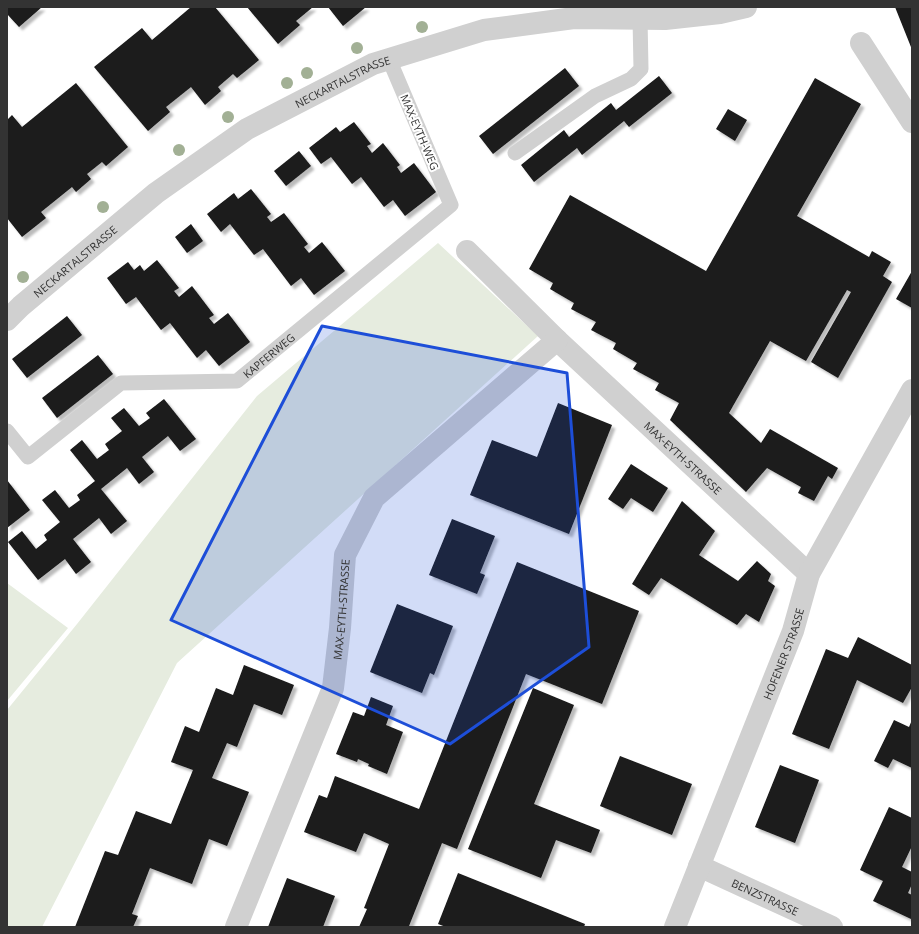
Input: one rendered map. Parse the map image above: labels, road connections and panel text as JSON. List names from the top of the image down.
{
  "streets": {
    "street": [
      "NECKARTALSTRASSE",
      "MAX-EYTH-STRASSE",
      "HOFENER STRASSE",
      "BENZSTRASSE"
    ],
    "lane": ["MAX-EYTH-WEG", "KAPFERWEG"]
  },
  "crossings": [
    ["NECKARTALSTRASSE", "MAX-EYTH-WEG"],
    ["MAX-EYTH-WEG", "KAPFERWEG"],
    ["MAX-EYTH-STRASSE", "HOFENER STRASSE"],
    ["HOFENER STRASSE", "BENZSTRASSE"]
  ]
}
